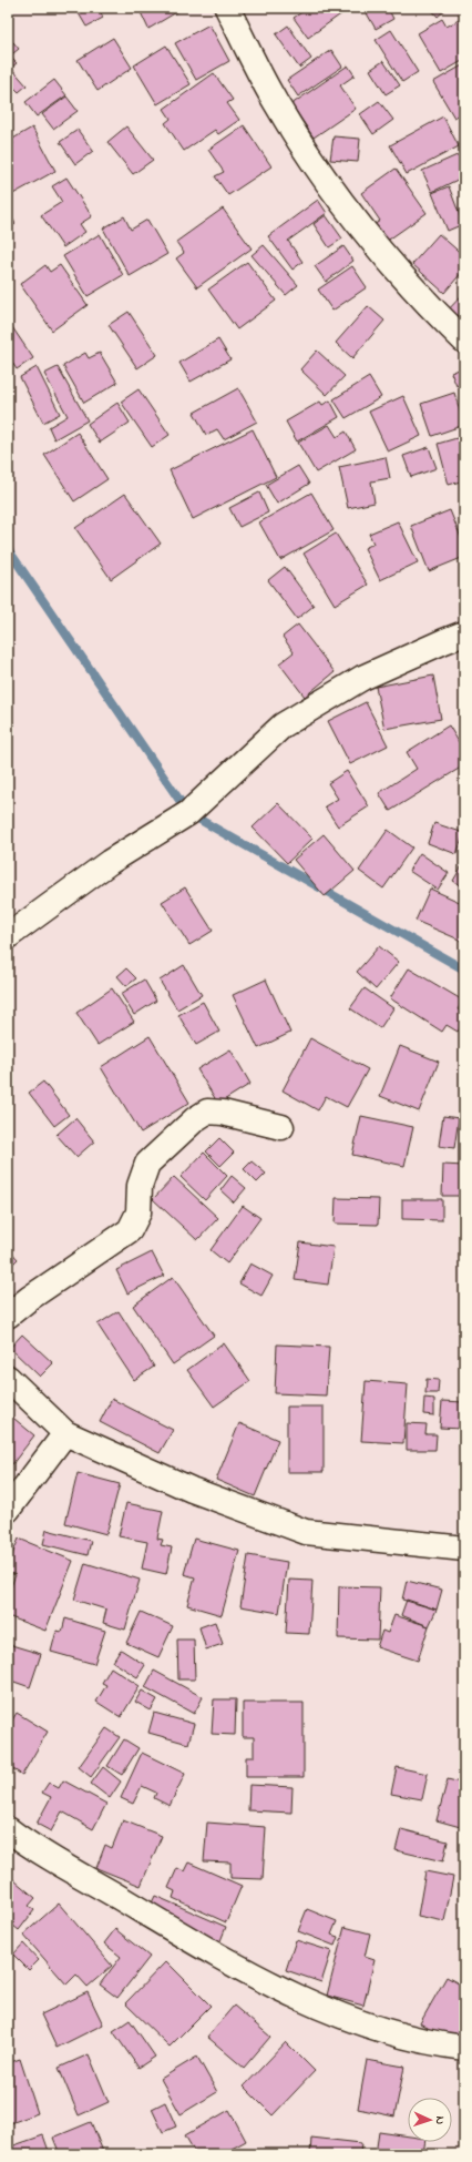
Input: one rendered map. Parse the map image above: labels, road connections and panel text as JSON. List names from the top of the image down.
{
  "north": "right"
}
